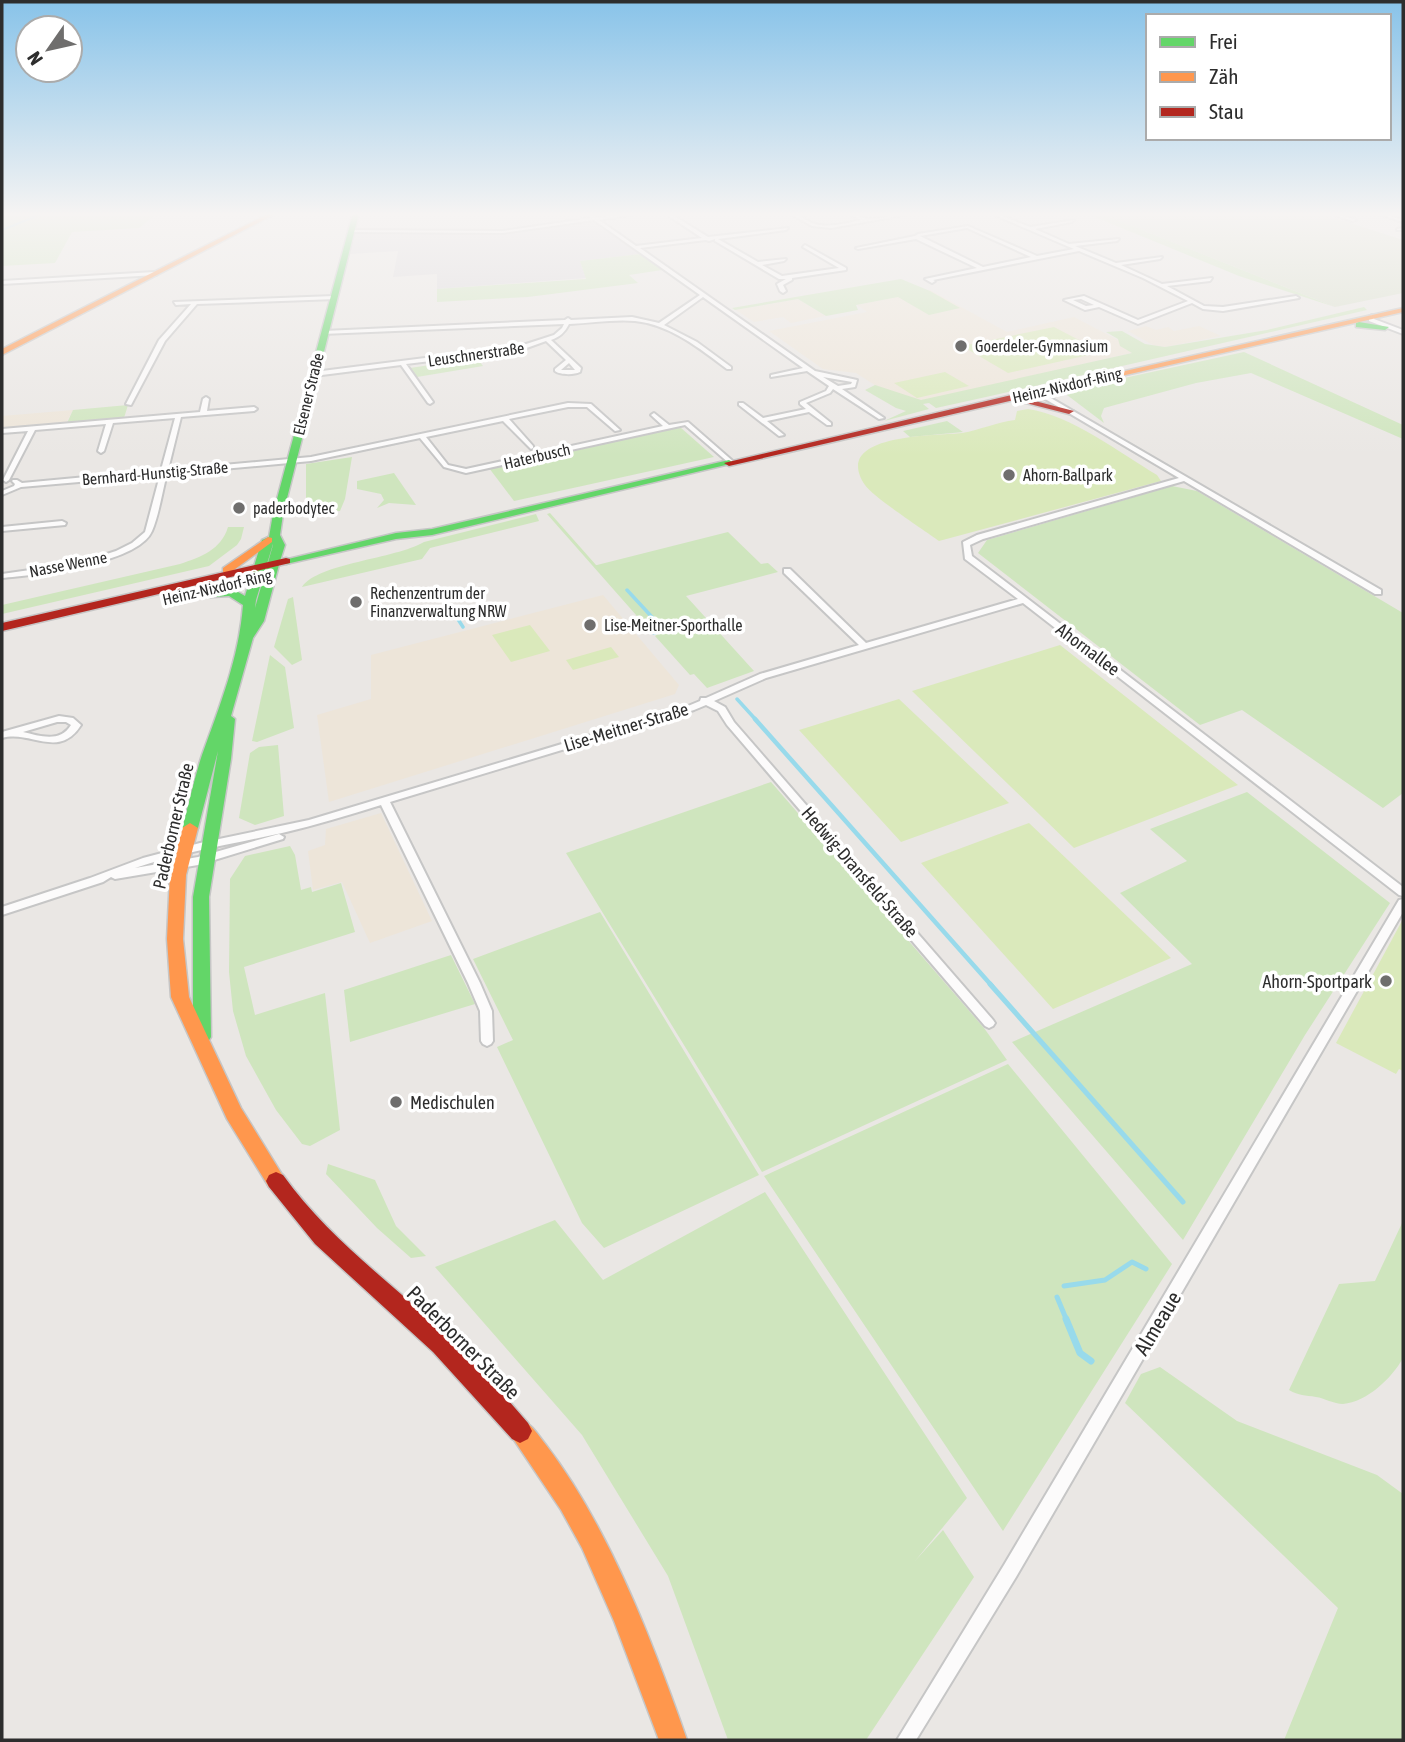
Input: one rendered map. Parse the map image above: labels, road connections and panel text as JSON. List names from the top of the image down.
{
  "streets": {
    "street": [
      "Leuschnerstraße",
      "Heinz-Nixdorf-Ring",
      "Elsener Straße",
      "Haterbusch",
      "Bernhard-Hunstig-Straße",
      "Nasse Wenne",
      "Ahornallee",
      "Lise-Meitner-Straße",
      "Paderborner Straße",
      "Hedwig-Dransfeld-Straße",
      "Almeaue"
    ]
  },
  "crossings": [
    ["Leuschnerstraße", "Elsener Straße"],
    ["Heinz-Nixdorf-Ring", "Elsener Straße"],
    ["Heinz-Nixdorf-Ring", "Haterbusch"],
    ["Heinz-Nixdorf-Ring", "Paderborner Straße"],
    ["Elsener Straße", "Bernhard-Hunstig-Straße"],
    ["Elsener Straße", "Paderborner Straße"],
    ["Bernhard-Hunstig-Straße", "Nasse Wenne"],
    ["Ahornallee", "Lise-Meitner-Straße"],
    ["Ahornallee", "Almeaue"],
    ["Lise-Meitner-Straße", "Paderborner Straße"],
    ["Lise-Meitner-Straße", "Hedwig-Dransfeld-Straße"]
  ],
  "places": [
    "Goerdeler-Gymnasium",
    "Ahorn-Ballpark",
    "paderbodytec",
    "Rechenzentrum der Finanzverwaltung NRW",
    "Lise-Meitner-Sporthalle",
    "Ahorn-Sportpark",
    "Medischulen"
  ],
  "legend": ["Frei", "Zäh", "Stau"],
  "north": "bottom left"
}
